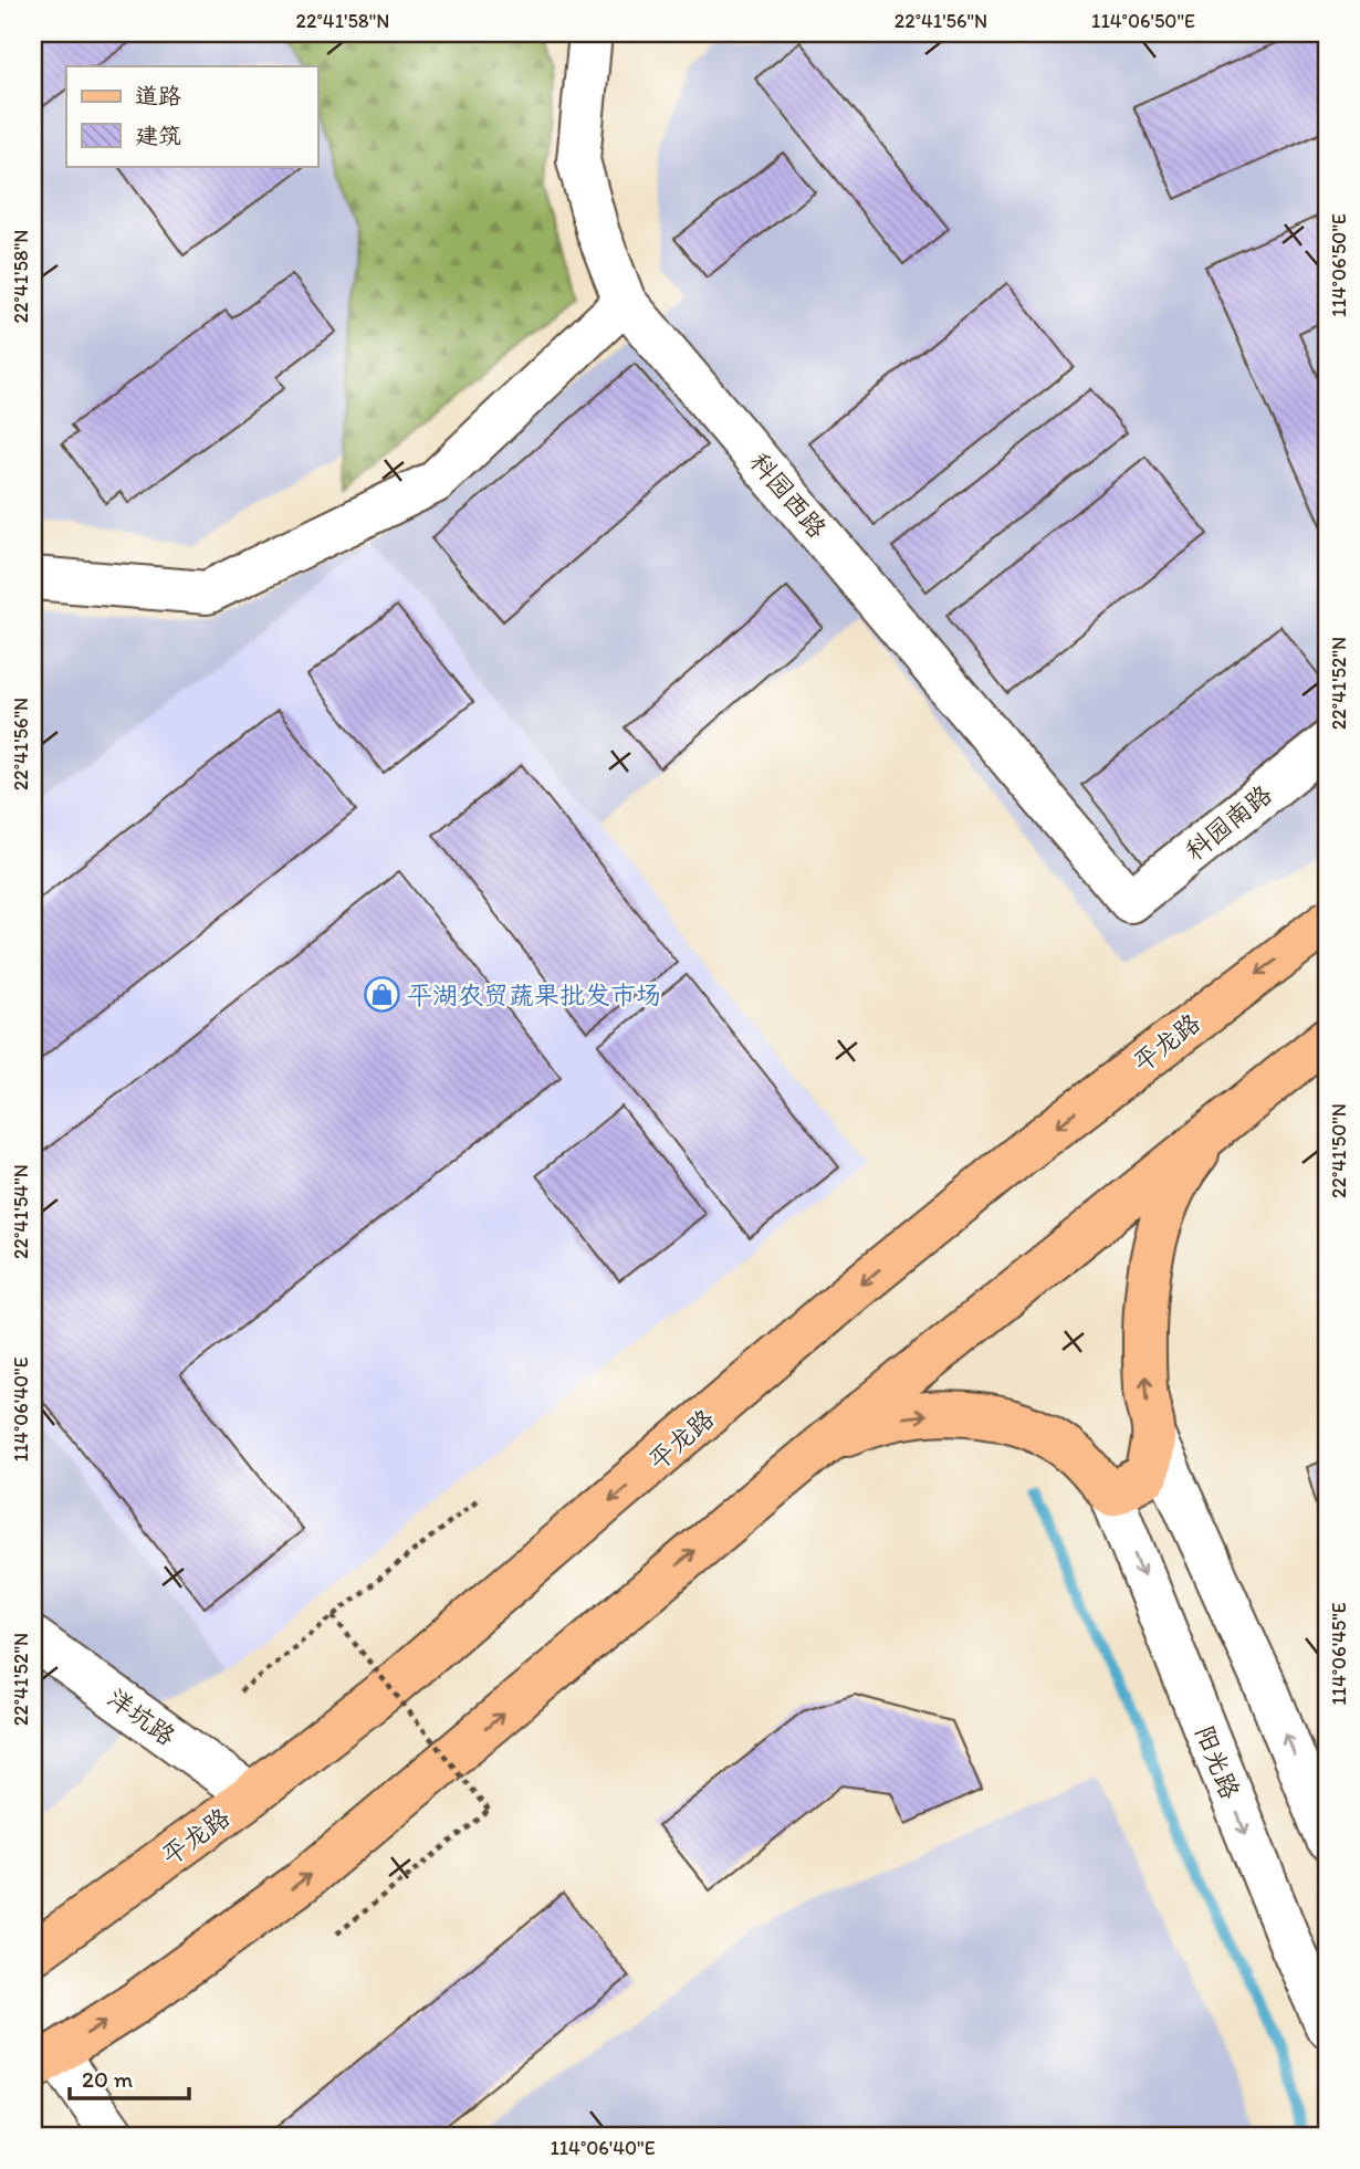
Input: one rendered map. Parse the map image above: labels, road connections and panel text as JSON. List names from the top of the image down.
{
  "streets": {
    "main road": ["平龙路"],
    "street": [
      "科园西路",
      "科园南路",
      "洋坑路",
      "阳光路"
    ]
  },
  "crossings": [
    ["科园西路", "科园南路"],
    ["平龙路", "洋坑路"]
  ],
  "places": {
    "shop": ["平湖农贸蔬果批发市场"]
  },
  "legend": ["道路", "建筑"],
  "scale_bar": "20 m",
  "coordinates": [
    "22°41'58\"N",
    "22°41'56\"N",
    "114°06'50\"E",
    "22°41'52\"N",
    "22°41'50\"N",
    "22°41'54\"N",
    "114°06'40\"E",
    "114°06'45\"E"
  ]
}
